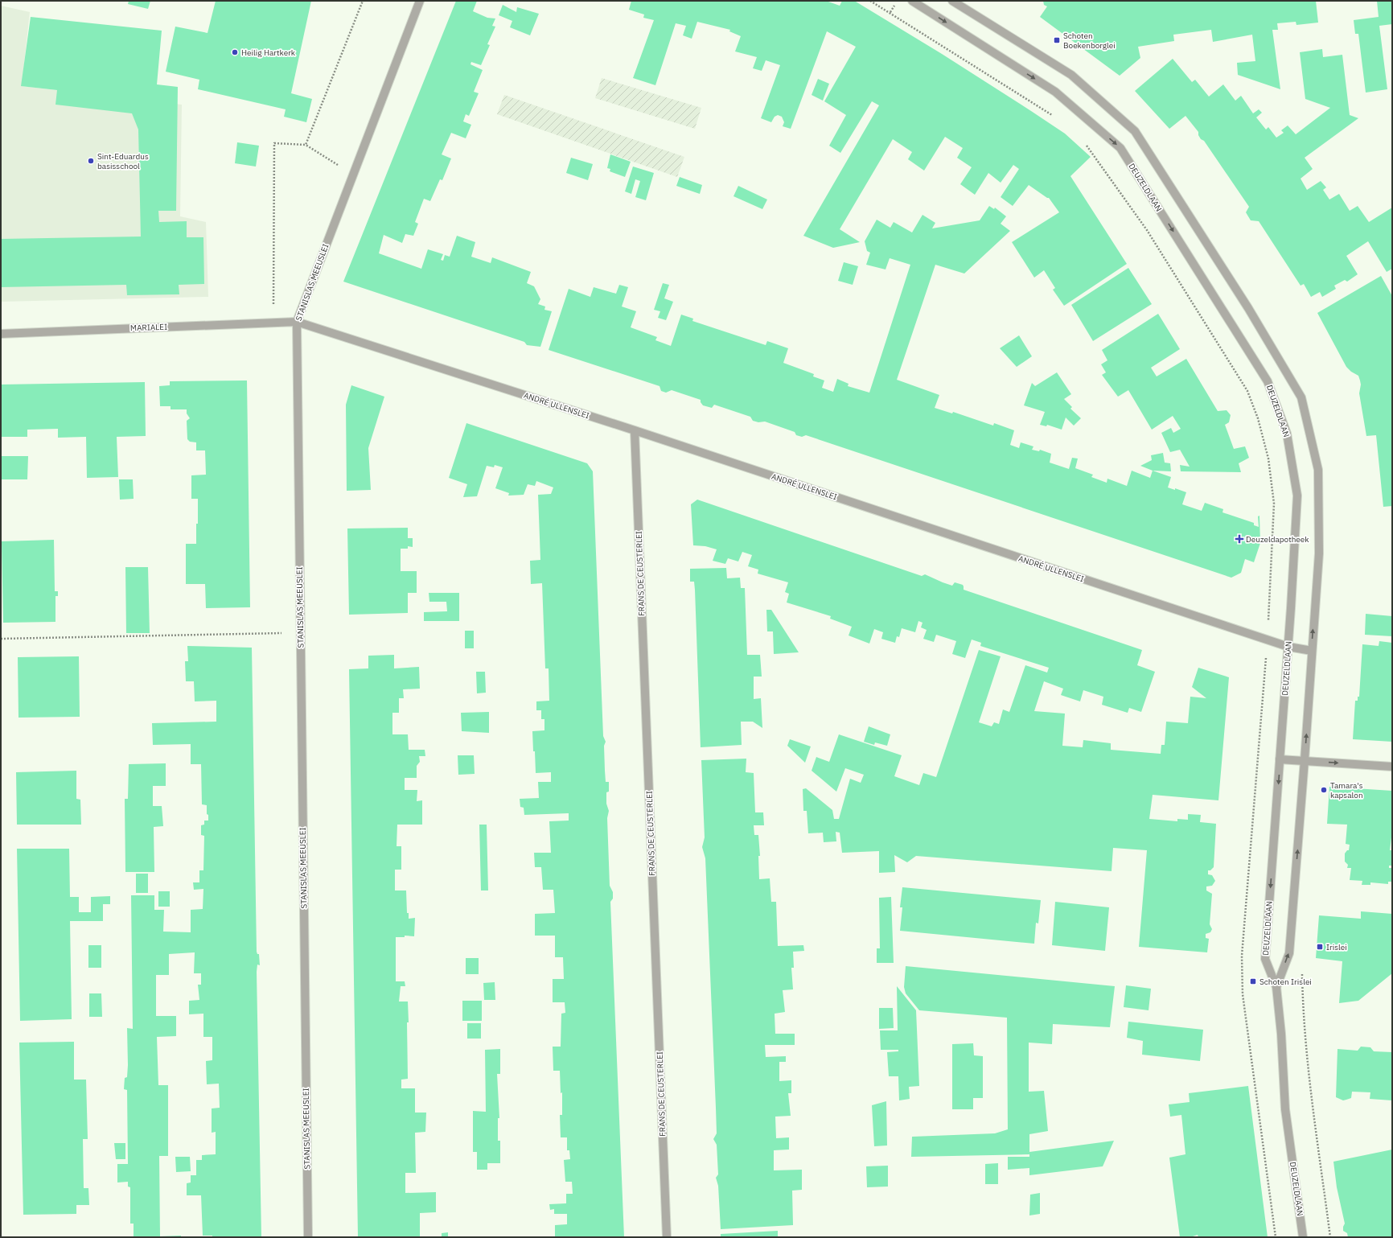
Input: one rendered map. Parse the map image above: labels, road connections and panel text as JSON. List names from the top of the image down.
{
  "streets": {
    "street": [
      "DEUZELDLAAN",
      "STANISLAS MEEUSLEI",
      "MARIALEI",
      "ANDRÉ ULLENSLEI",
      "FRANS DE CEUSTERLEI"
    ]
  },
  "crossings": [
    ["DEUZELDLAAN", "ANDRÉ ULLENSLEI"],
    ["STANISLAS MEEUSLEI", "MARIALEI"],
    ["STANISLAS MEEUSLEI", "ANDRÉ ULLENSLEI"],
    ["MARIALEI", "ANDRÉ ULLENSLEI"],
    ["ANDRÉ ULLENSLEI", "FRANS DE CEUSTERLEI"]
  ],
  "places": {
    "transit": ["Schoten Boekenborglei", "Irislei", "Schoten Irislei"],
    "other": ["Heilig Hartkerk", "Sint-Eduardus basisschool", "Tamara's kapsalon"],
    "health": ["Deuzeldapotheek"]
  }
}
